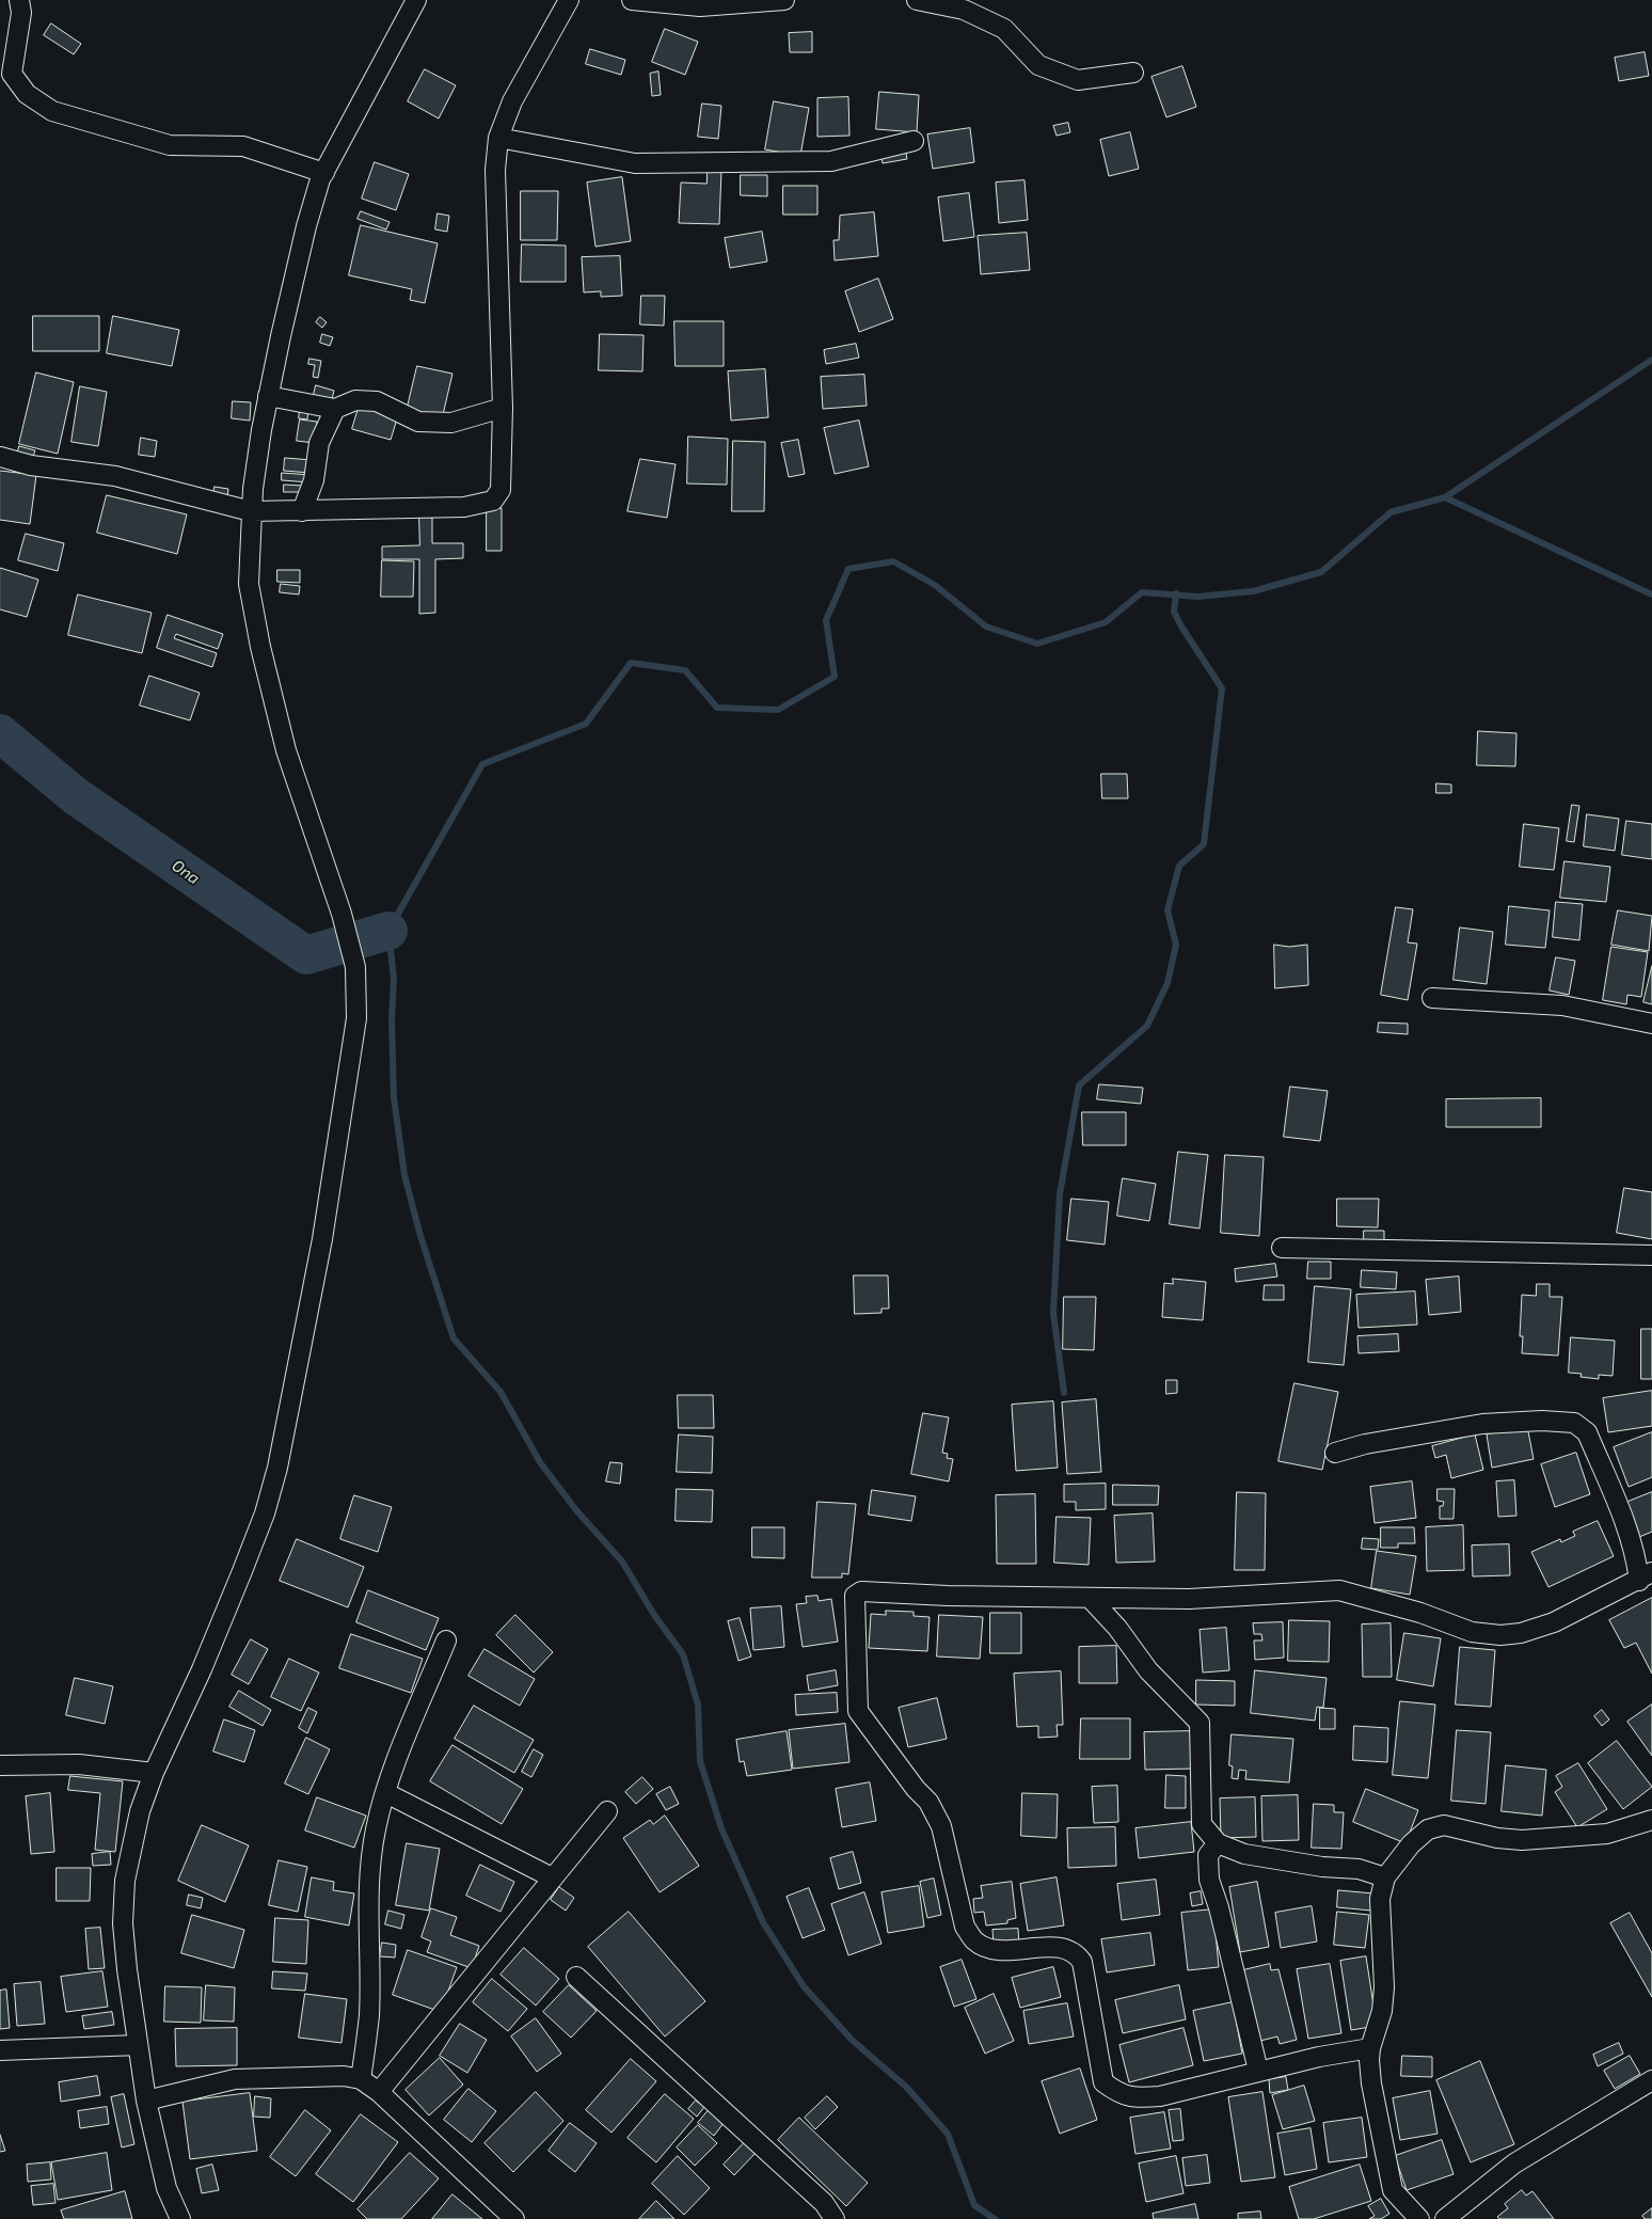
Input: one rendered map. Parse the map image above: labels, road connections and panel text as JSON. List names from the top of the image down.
{
  "water": ["Ona"]
}
